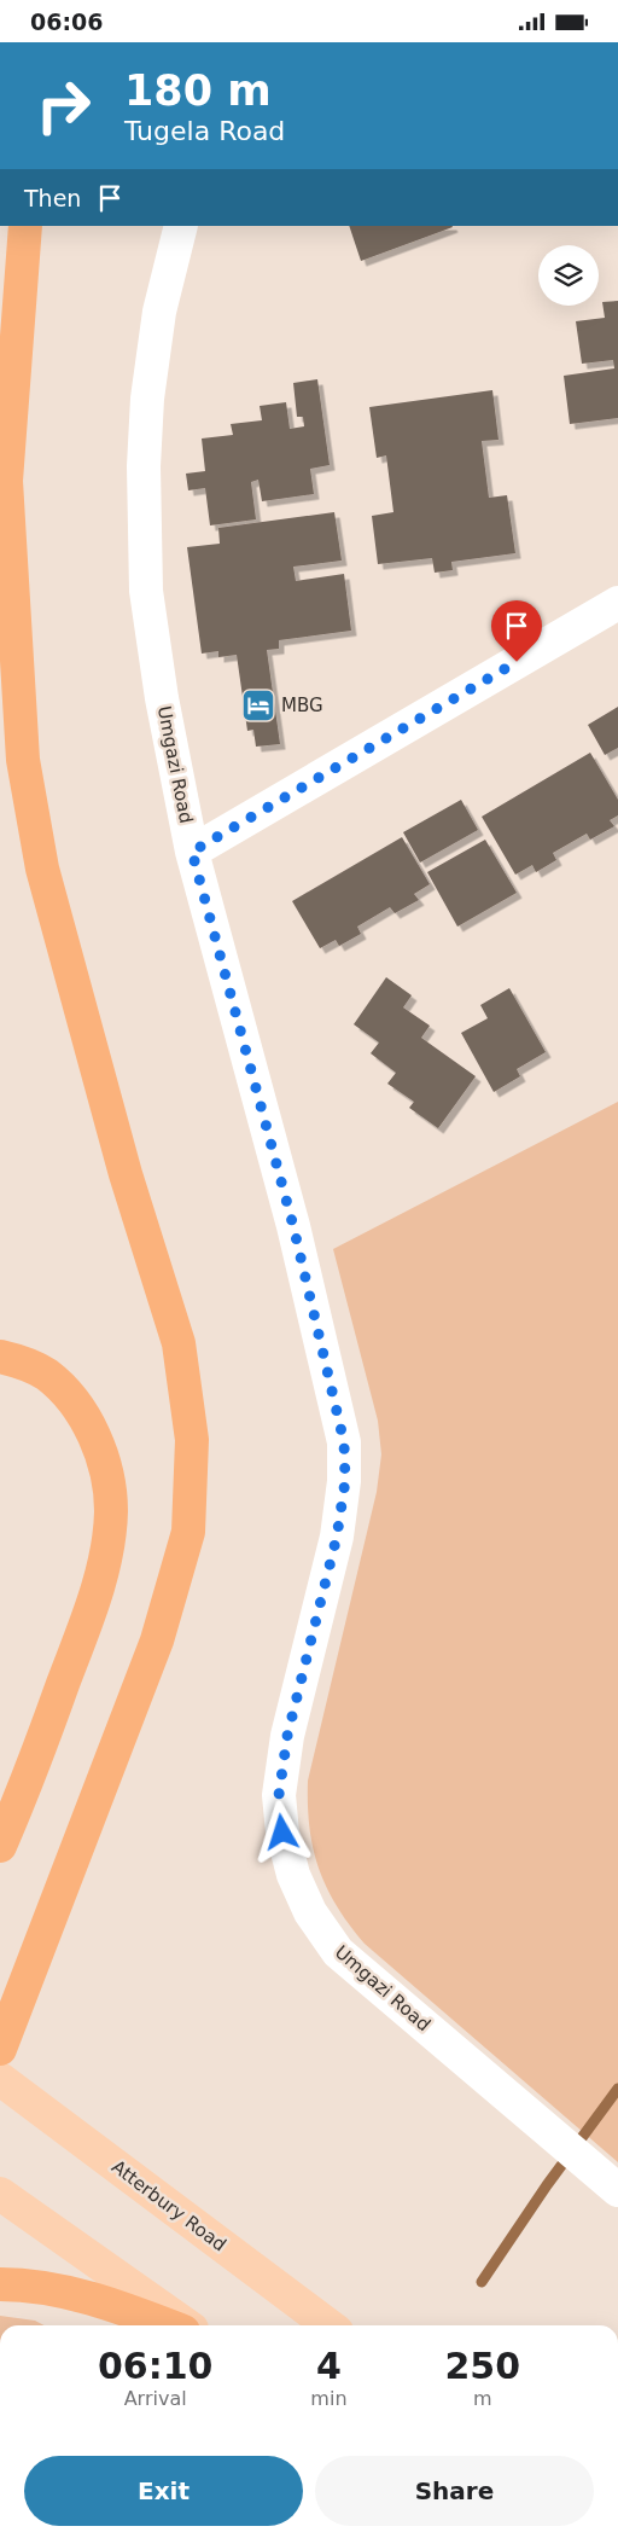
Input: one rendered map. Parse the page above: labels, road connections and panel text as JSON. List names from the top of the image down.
{
  "streets": {
    "main road": ["Atterbury Road"],
    "street": ["Umgazi Road"]
  },
  "places": {
    "hotel": ["MBG"]
  },
  "page": {
    "status": "06:06",
    "turn": ["180 m", "Tugela Road"],
    "then": "Then",
    "eta": [
      "06:10",
      "Arrival",
      "4",
      "min",
      "250",
      "m"
    ],
    "buttons": ["Exit", "Share"]
  }
}
